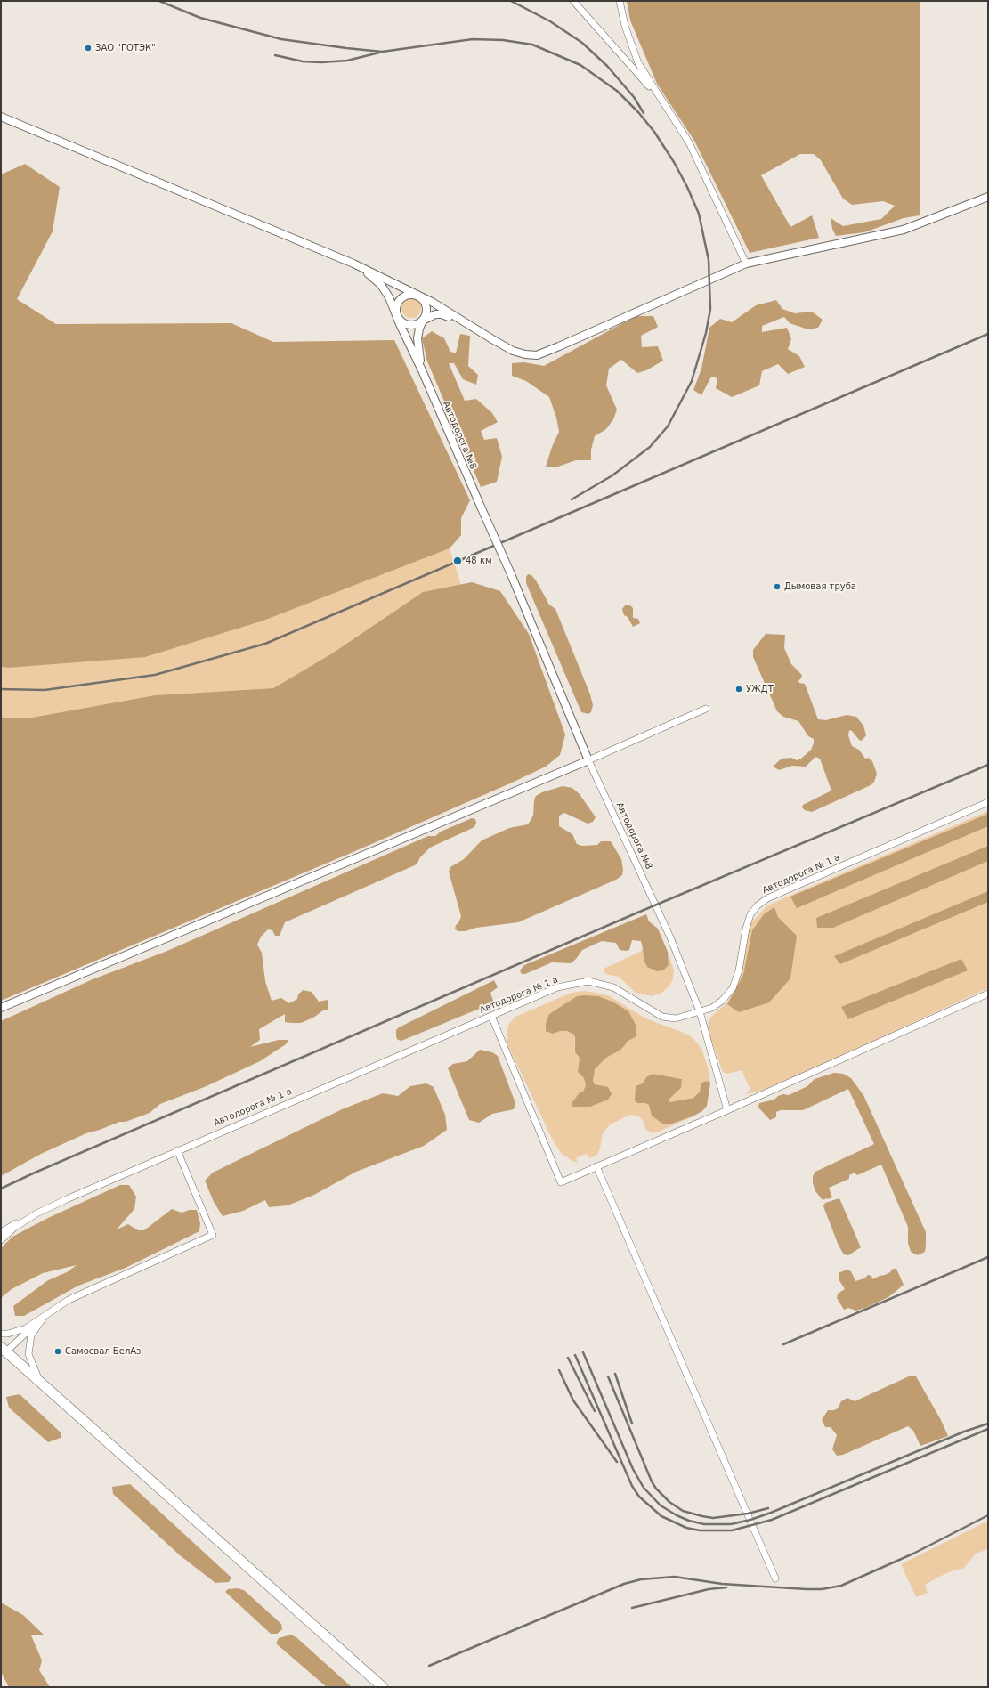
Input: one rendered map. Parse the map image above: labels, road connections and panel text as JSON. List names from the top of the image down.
{
  "streets": {
    "street": ["Автодорога №8", "Автодорога № 1 а"]
  },
  "crossings": [
    ["Автодорога №8", "Автодорога № 1 а"]
  ],
  "places": [
    "ЗАО \"ГОТЭК\"",
    "48 км",
    "Дымовая труба",
    "УЖДТ",
    "Самосвал БелАз"
  ]
}
